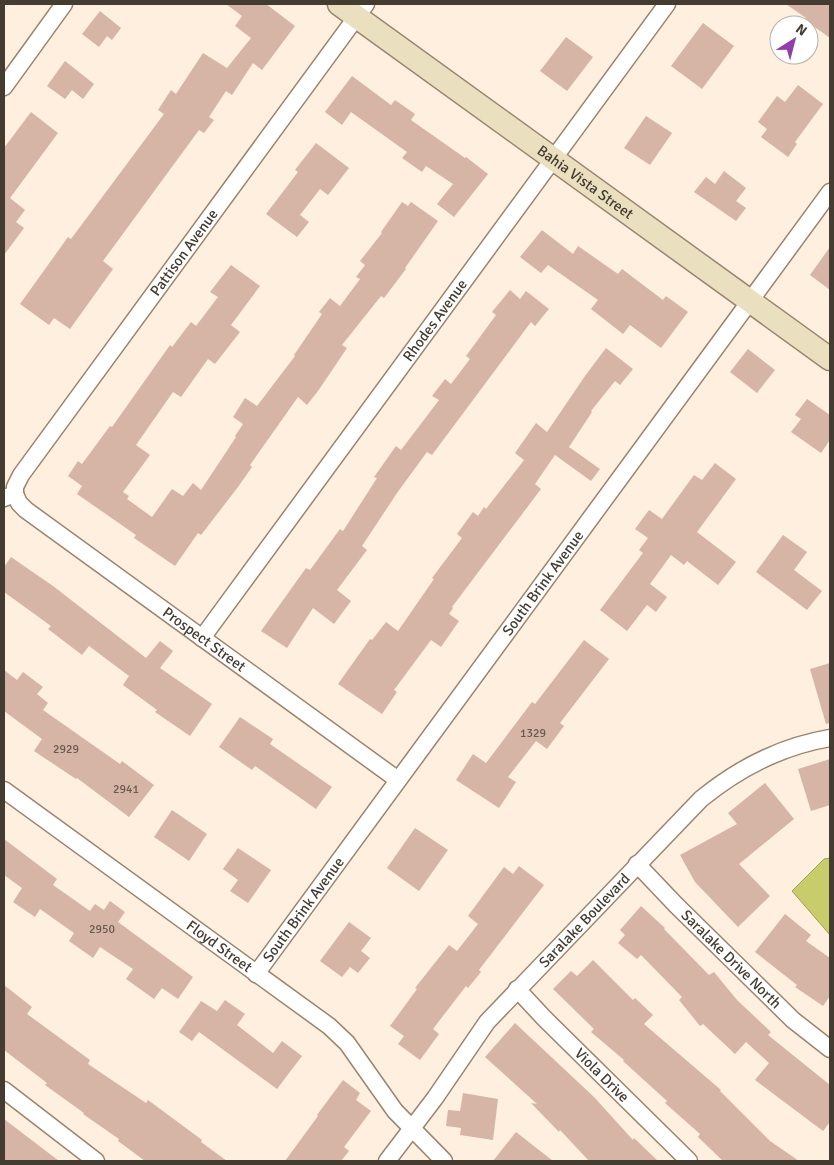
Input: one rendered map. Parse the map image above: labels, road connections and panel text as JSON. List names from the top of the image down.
{
  "streets": {
    "street": [
      "Bahia Vista Street",
      "Pattison Avenue",
      "Rhodes Avenue",
      "South Brink Avenue",
      "Prospect Street",
      "Saralake Boulevard",
      "Floyd Street",
      "Saralake Drive North",
      "Viola Drive"
    ]
  },
  "crossings": [
    ["Bahia Vista Street", "Pattison Avenue"],
    ["Bahia Vista Street", "Rhodes Avenue"],
    ["Bahia Vista Street", "South Brink Avenue"],
    ["Pattison Avenue", "Prospect Street"],
    ["Rhodes Avenue", "Prospect Street"],
    ["South Brink Avenue", "Prospect Street"],
    ["South Brink Avenue", "Floyd Street"],
    ["Saralake Boulevard", "Floyd Street"],
    ["Saralake Boulevard", "Saralake Drive North"],
    ["Saralake Boulevard", "Viola Drive"]
  ],
  "house_numbers": [
    "1329",
    "2929",
    "2941",
    "2950"
  ],
  "north": "top right"
}
